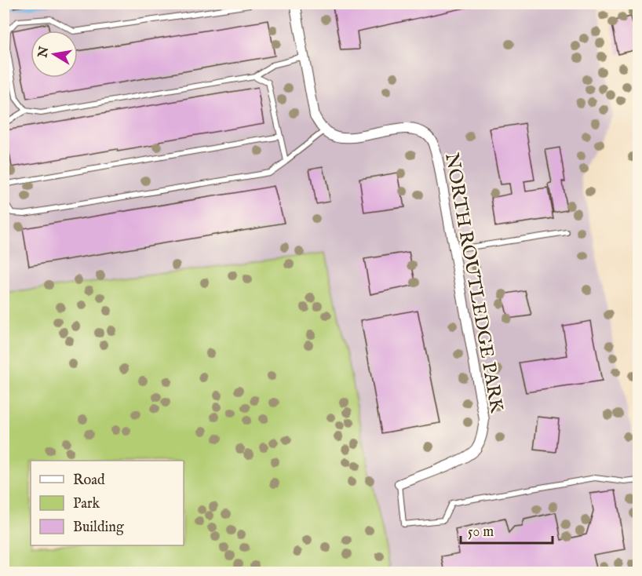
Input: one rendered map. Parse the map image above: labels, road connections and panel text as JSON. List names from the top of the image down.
{
  "streets": {
    "street": ["NORTH ROUTLEDGE PARK"]
  },
  "legend": ["Road", "Park", "Building"],
  "scale_bar": "50 m",
  "north": "left"
}
